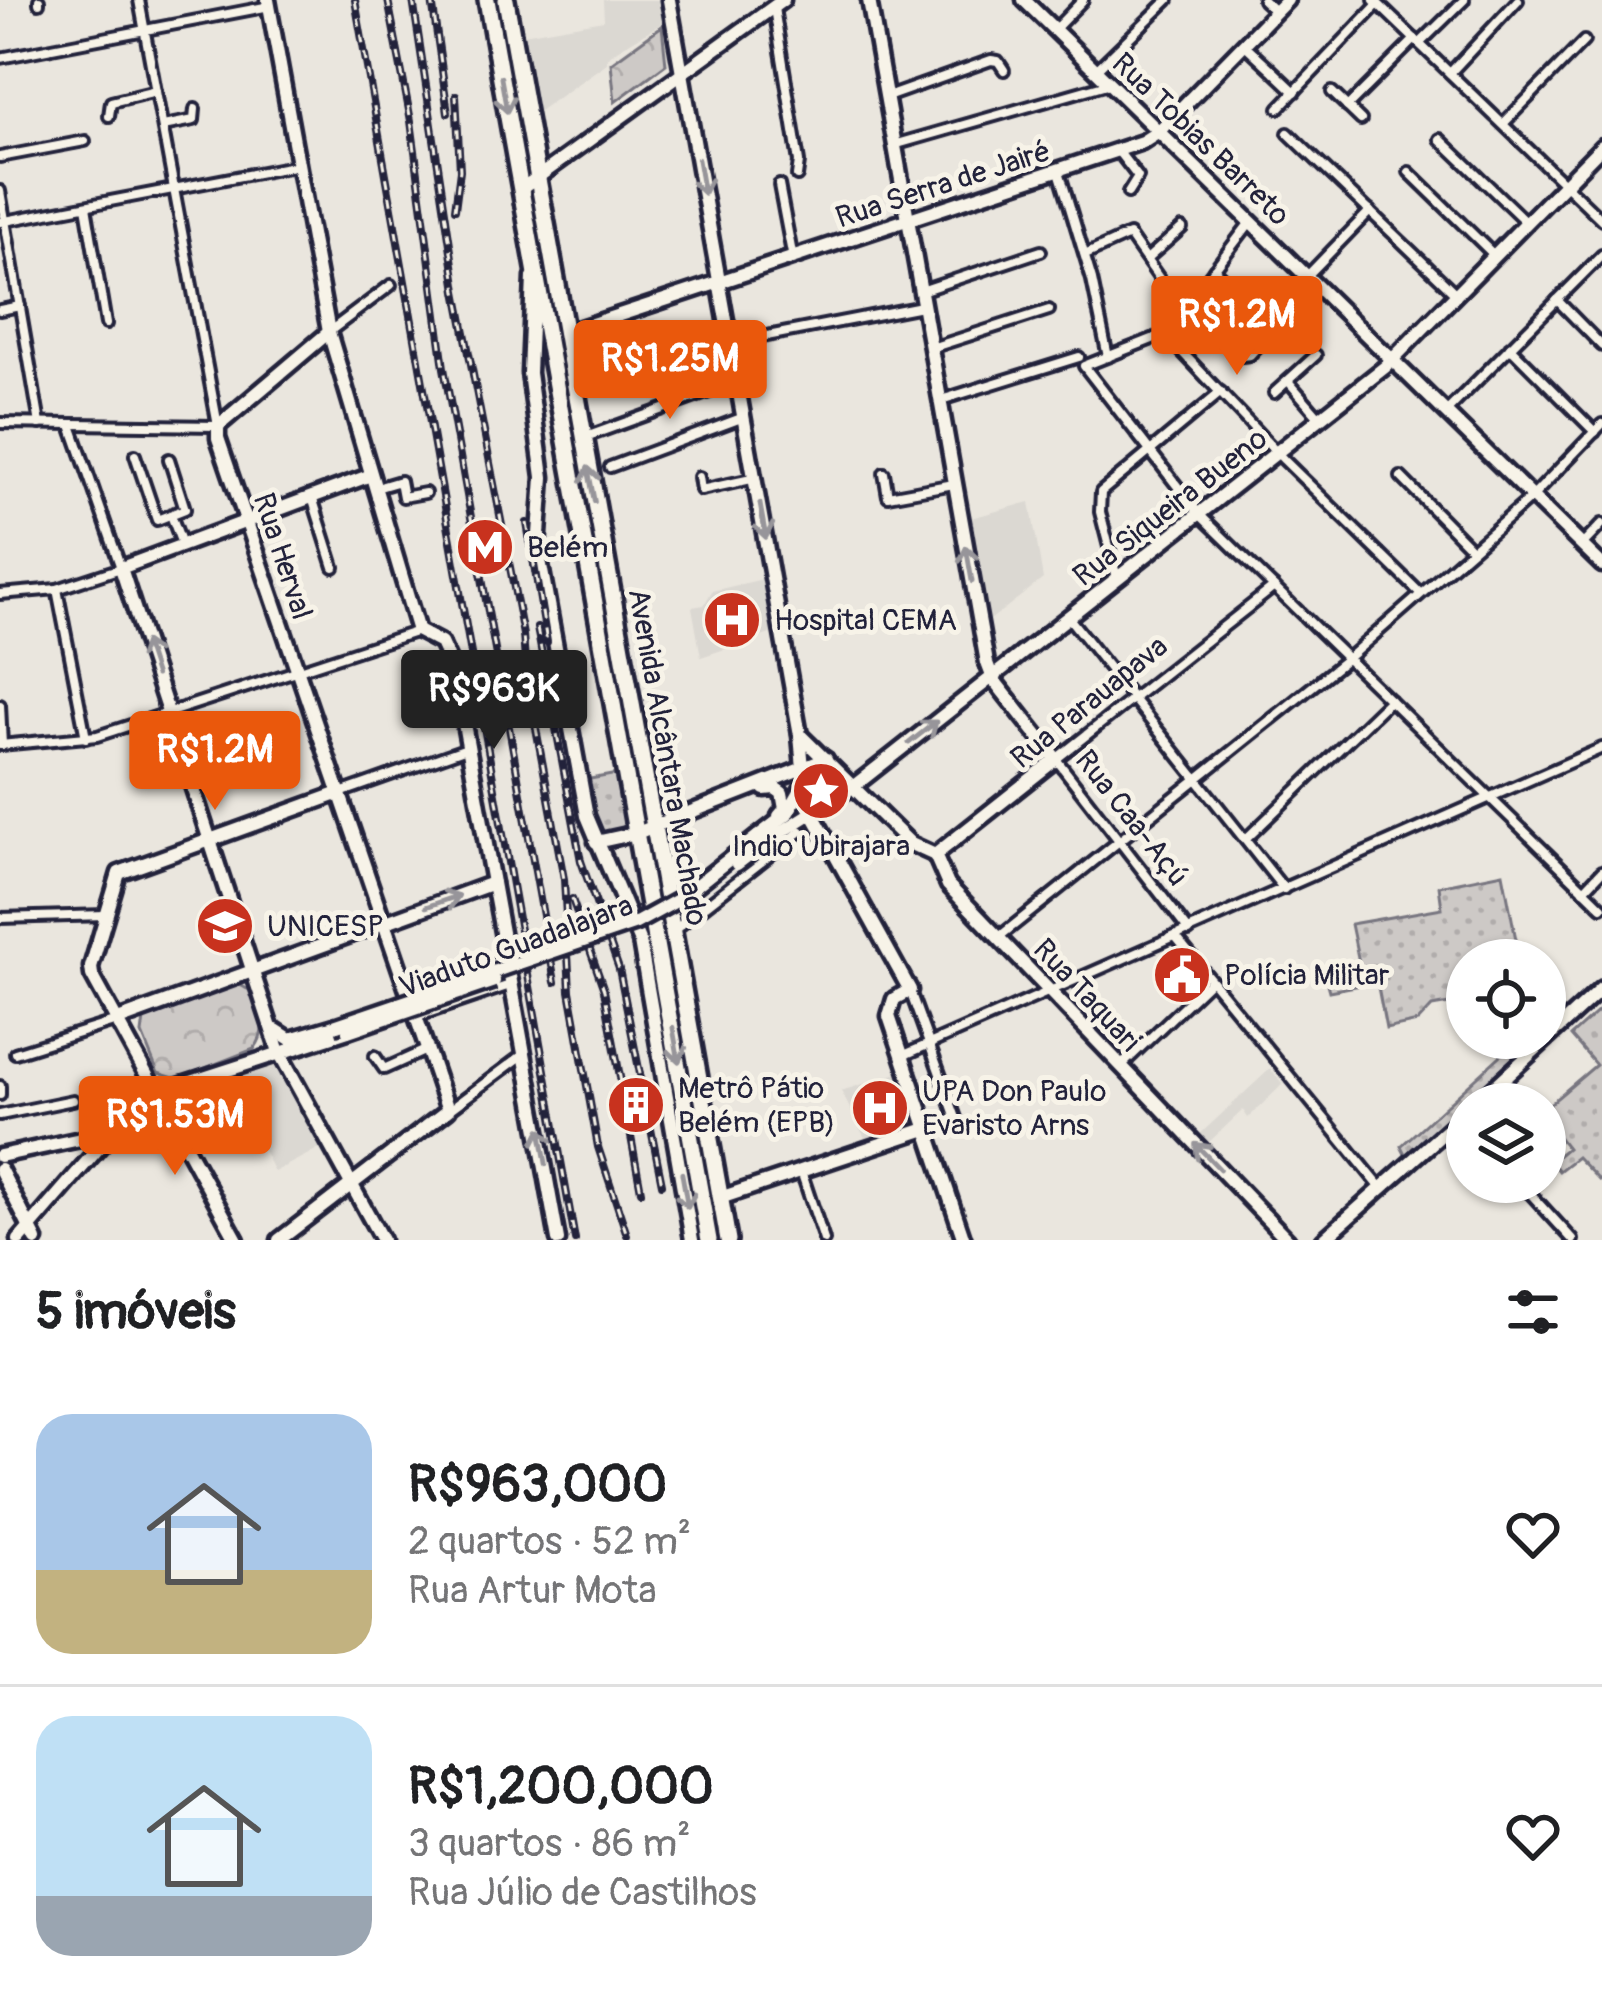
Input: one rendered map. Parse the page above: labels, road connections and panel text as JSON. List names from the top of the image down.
{
  "streets": {
    "highway": ["Avenida Alcântara Machado"],
    "street": [
      "Rua Tobias Barreto",
      "Rua Serra de Jairé",
      "Rua Siqueira Bueno",
      "Rua Herval",
      "Rua Parauapava",
      "Rua Caa-Açú",
      "Viaduto Guadalajara",
      "Rua Taquari"
    ]
  },
  "crossings": [
    ["Rua Tobias Barreto", "Rua Serra de Jairé"],
    ["Rua Tobias Barreto", "Rua Siqueira Bueno"],
    ["Rua Serra de Jairé", "Avenida Alcântara Machado"],
    ["Rua Siqueira Bueno", "Rua Caa-Açú"],
    ["Rua Siqueira Bueno", "Viaduto Guadalajara"],
    ["Rua Siqueira Bueno", "Rua Taquari"],
    ["Rua Parauapava", "Rua Caa-Açú"],
    ["Rua Parauapava", "Rua Taquari"]
  ],
  "places": {
    "metro station": ["Belém"],
    "hospital": ["Hospital CEMA", "UPA Don Paulo Evaristo Arns"],
    "place": ["Indio Ubirajara"],
    "school or university": ["UNICESP"],
    "public building": ["Polícia Militar"],
    "building": ["Metrô Pátio Belém (EPB)"]
  },
  "page": {
    "price": [
      "R$1.2M",
      "R$1.25M",
      "R$963K",
      "R$1.2M",
      "R$1.53M"
    ],
    "heading": "5 imóveis",
    "list": [
      {
        "name": "R$963,000",
        "note": "2 quartos · 52 m² · Rua Artur Mota"
      },
      {
        "name": "R$1,200,000",
        "note": "3 quartos · 86 m² · Rua Júlio de Castilhos"
      }
    ]
  }
}
